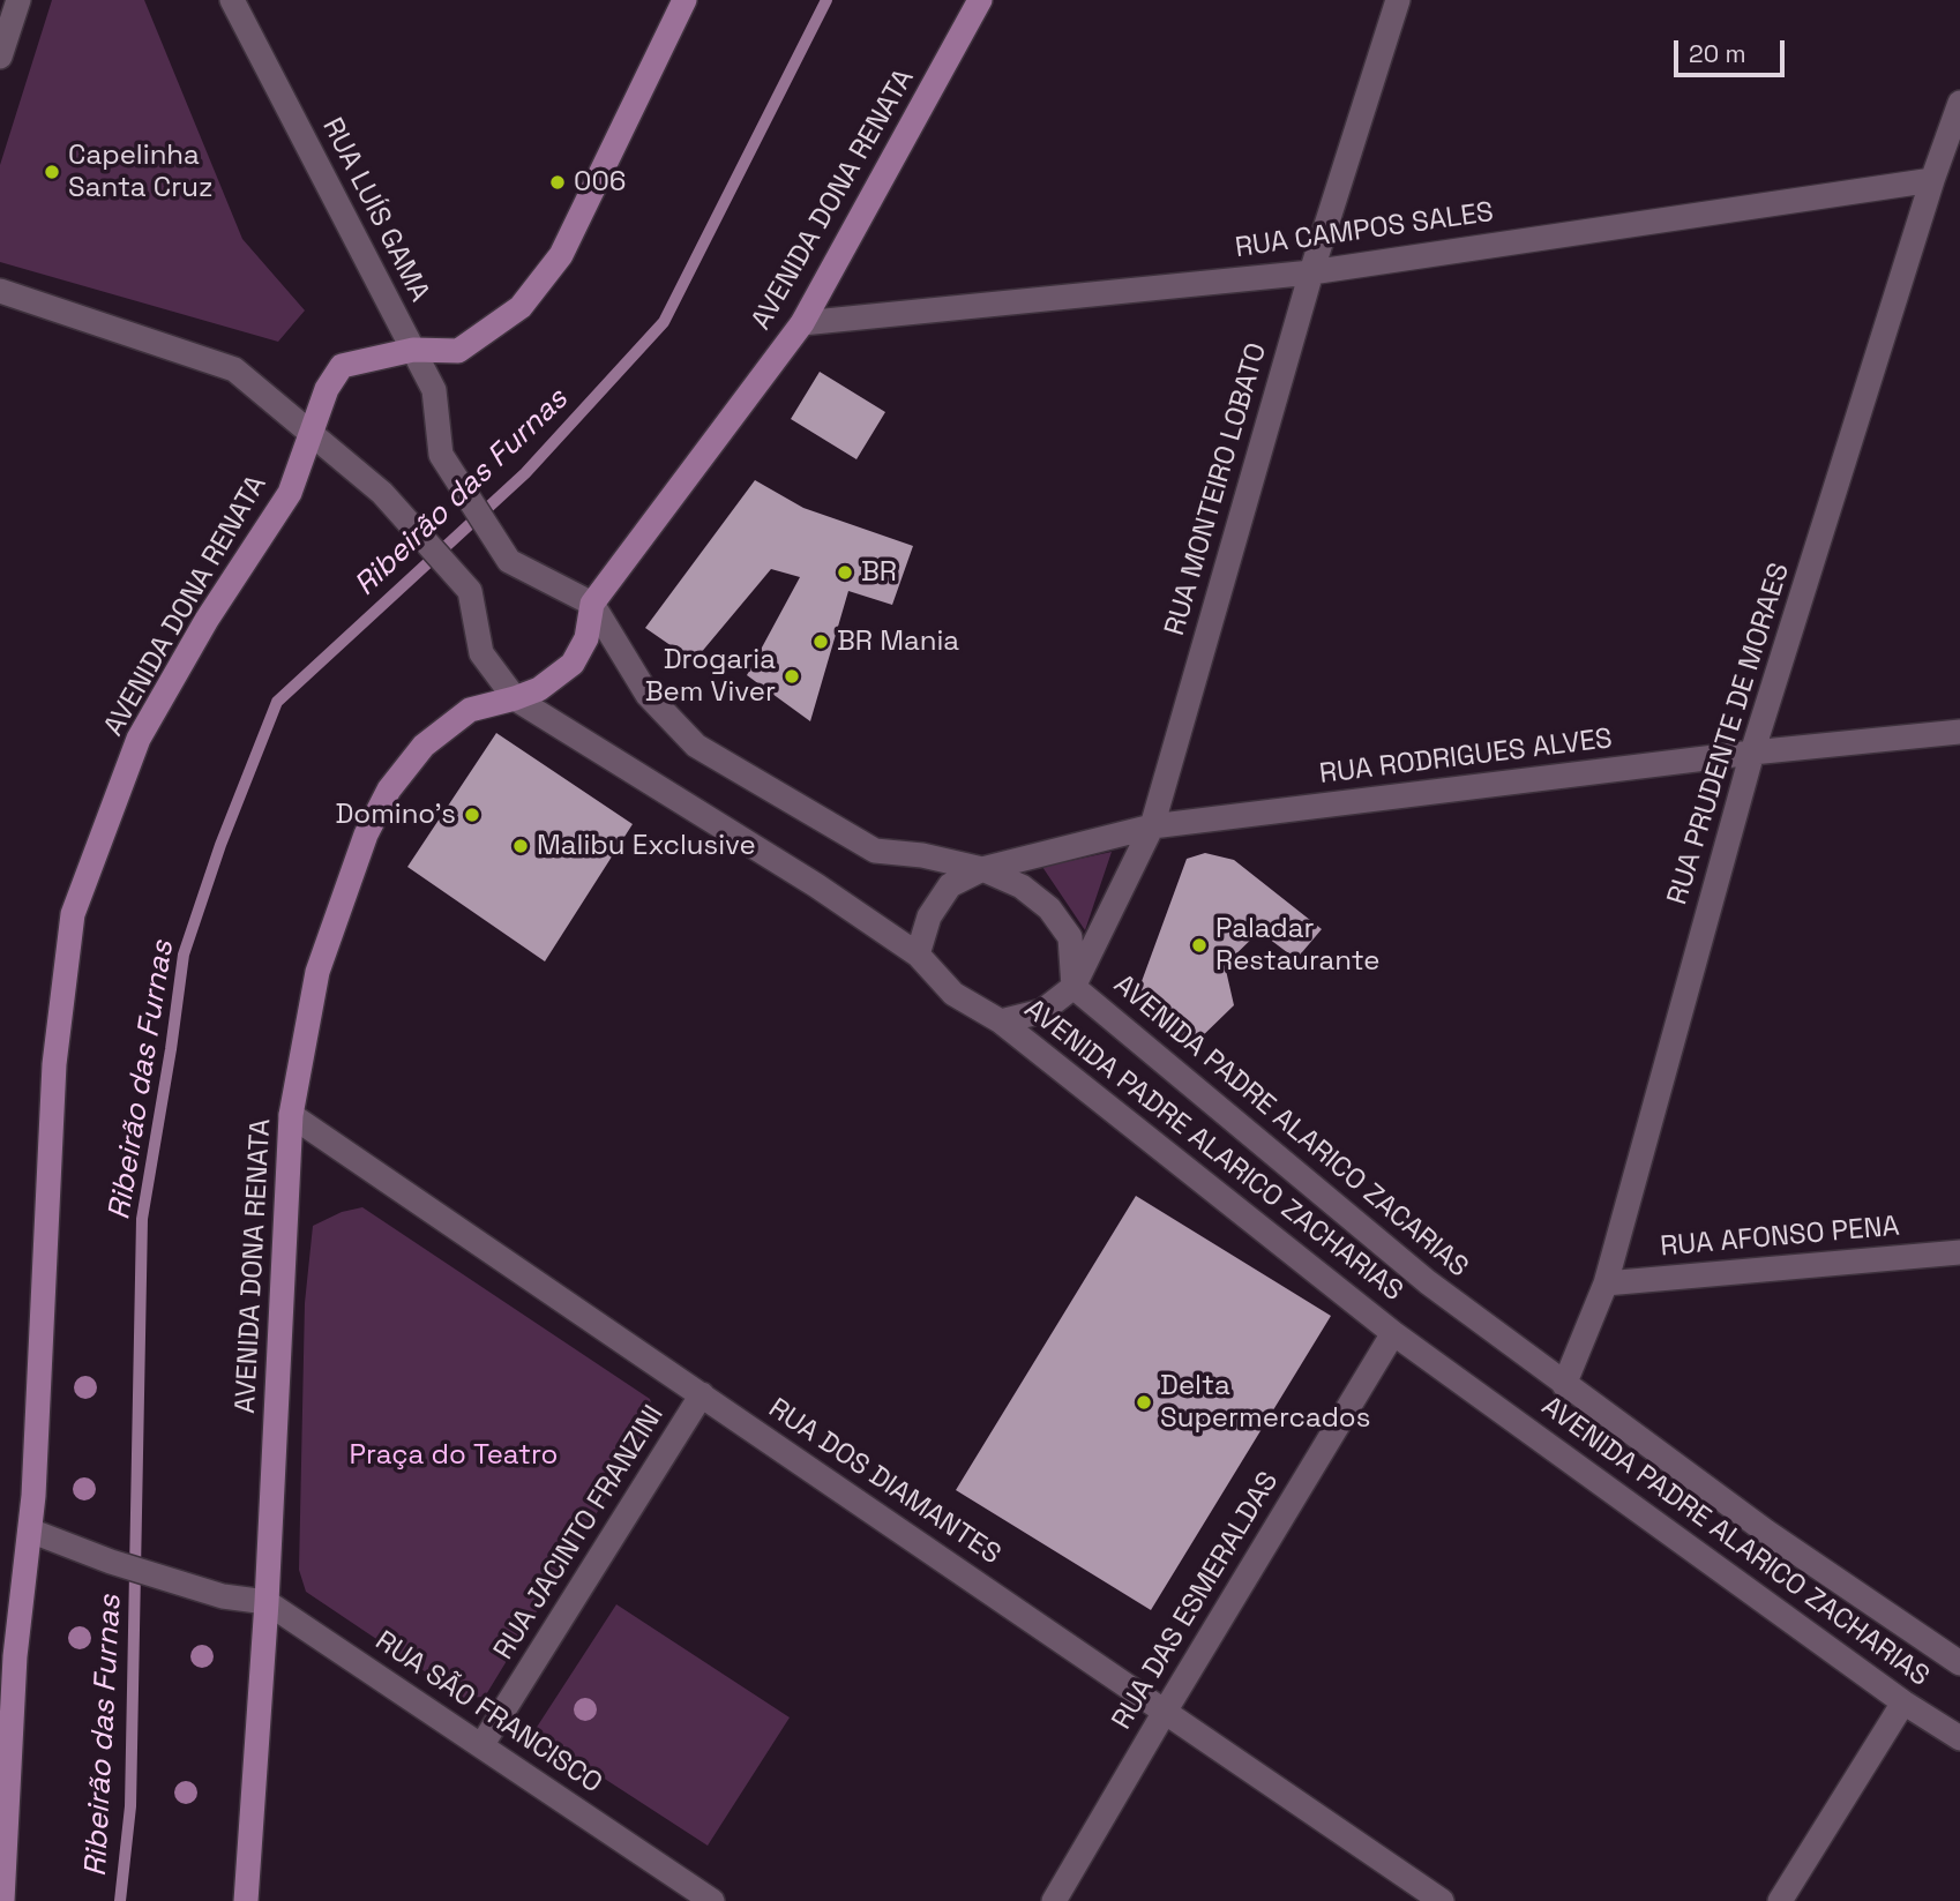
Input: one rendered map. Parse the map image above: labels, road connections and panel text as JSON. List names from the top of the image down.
{
  "streets": {
    "main road": ["AVENIDA DONA RENATA"],
    "street": [
      "RUA LUÍS GAMA",
      "RUA CAMPOS SALES",
      "RUA MONTEIRO LOBATO",
      "RUA PRUDENTE DE MORAES",
      "RUA RODRIGUES ALVES",
      "AVENIDA PADRE ALARICO ZACARIAS",
      "AVENIDA PADRE ALARICO ZACHARIAS",
      "RUA AFONSO PENA",
      "RUA DOS DIAMANTES",
      "RUA JACINTO FRANZINI",
      "RUA DAS ESMERALDAS",
      "RUA SÃO FRANCISCO"
    ]
  },
  "crossings": [
    ["AVENIDA DONA RENATA", "RUA LUÍS GAMA"],
    ["AVENIDA DONA RENATA", "RUA CAMPOS SALES"],
    ["AVENIDA DONA RENATA", "AVENIDA PADRE ALARICO ZACARIAS"],
    ["AVENIDA DONA RENATA", "AVENIDA PADRE ALARICO ZACHARIAS"],
    ["AVENIDA DONA RENATA", "RUA DOS DIAMANTES"],
    ["AVENIDA DONA RENATA", "RUA SÃO FRANCISCO"],
    ["RUA LUÍS GAMA", "AVENIDA PADRE ALARICO ZACARIAS"],
    ["RUA CAMPOS SALES", "RUA MONTEIRO LOBATO"],
    ["RUA CAMPOS SALES", "RUA PRUDENTE DE MORAES"],
    ["RUA MONTEIRO LOBATO", "RUA RODRIGUES ALVES"],
    ["RUA MONTEIRO LOBATO", "AVENIDA PADRE ALARICO ZACARIAS"],
    ["RUA MONTEIRO LOBATO", "AVENIDA PADRE ALARICO ZACHARIAS"],
    ["RUA PRUDENTE DE MORAES", "RUA RODRIGUES ALVES"],
    ["RUA PRUDENTE DE MORAES", "AVENIDA PADRE ALARICO ZACARIAS"],
    ["RUA PRUDENTE DE MORAES", "RUA AFONSO PENA"],
    ["RUA RODRIGUES ALVES", "AVENIDA PADRE ALARICO ZACARIAS"],
    ["RUA RODRIGUES ALVES", "AVENIDA PADRE ALARICO ZACHARIAS"],
    ["AVENIDA PADRE ALARICO ZACARIAS", "AVENIDA PADRE ALARICO ZACHARIAS"],
    ["AVENIDA PADRE ALARICO ZACHARIAS", "RUA DAS ESMERALDAS"],
    ["RUA DOS DIAMANTES", "RUA JACINTO FRANZINI"],
    ["RUA DOS DIAMANTES", "RUA DAS ESMERALDAS"],
    ["RUA JACINTO FRANZINI", "RUA SÃO FRANCISCO"]
  ],
  "water": ["Ribeirão das Furnas"],
  "parks": ["Praça do Teatro"],
  "places": [
    "Capelinha Santa Cruz",
    "006",
    "BR",
    "BR Mania",
    "Drogaria Bem Viver",
    "Domino's",
    "Malibu Exclusive",
    "Paladar Restaurante",
    "Delta Supermercados"
  ],
  "scale_bar": "20 m"
}
